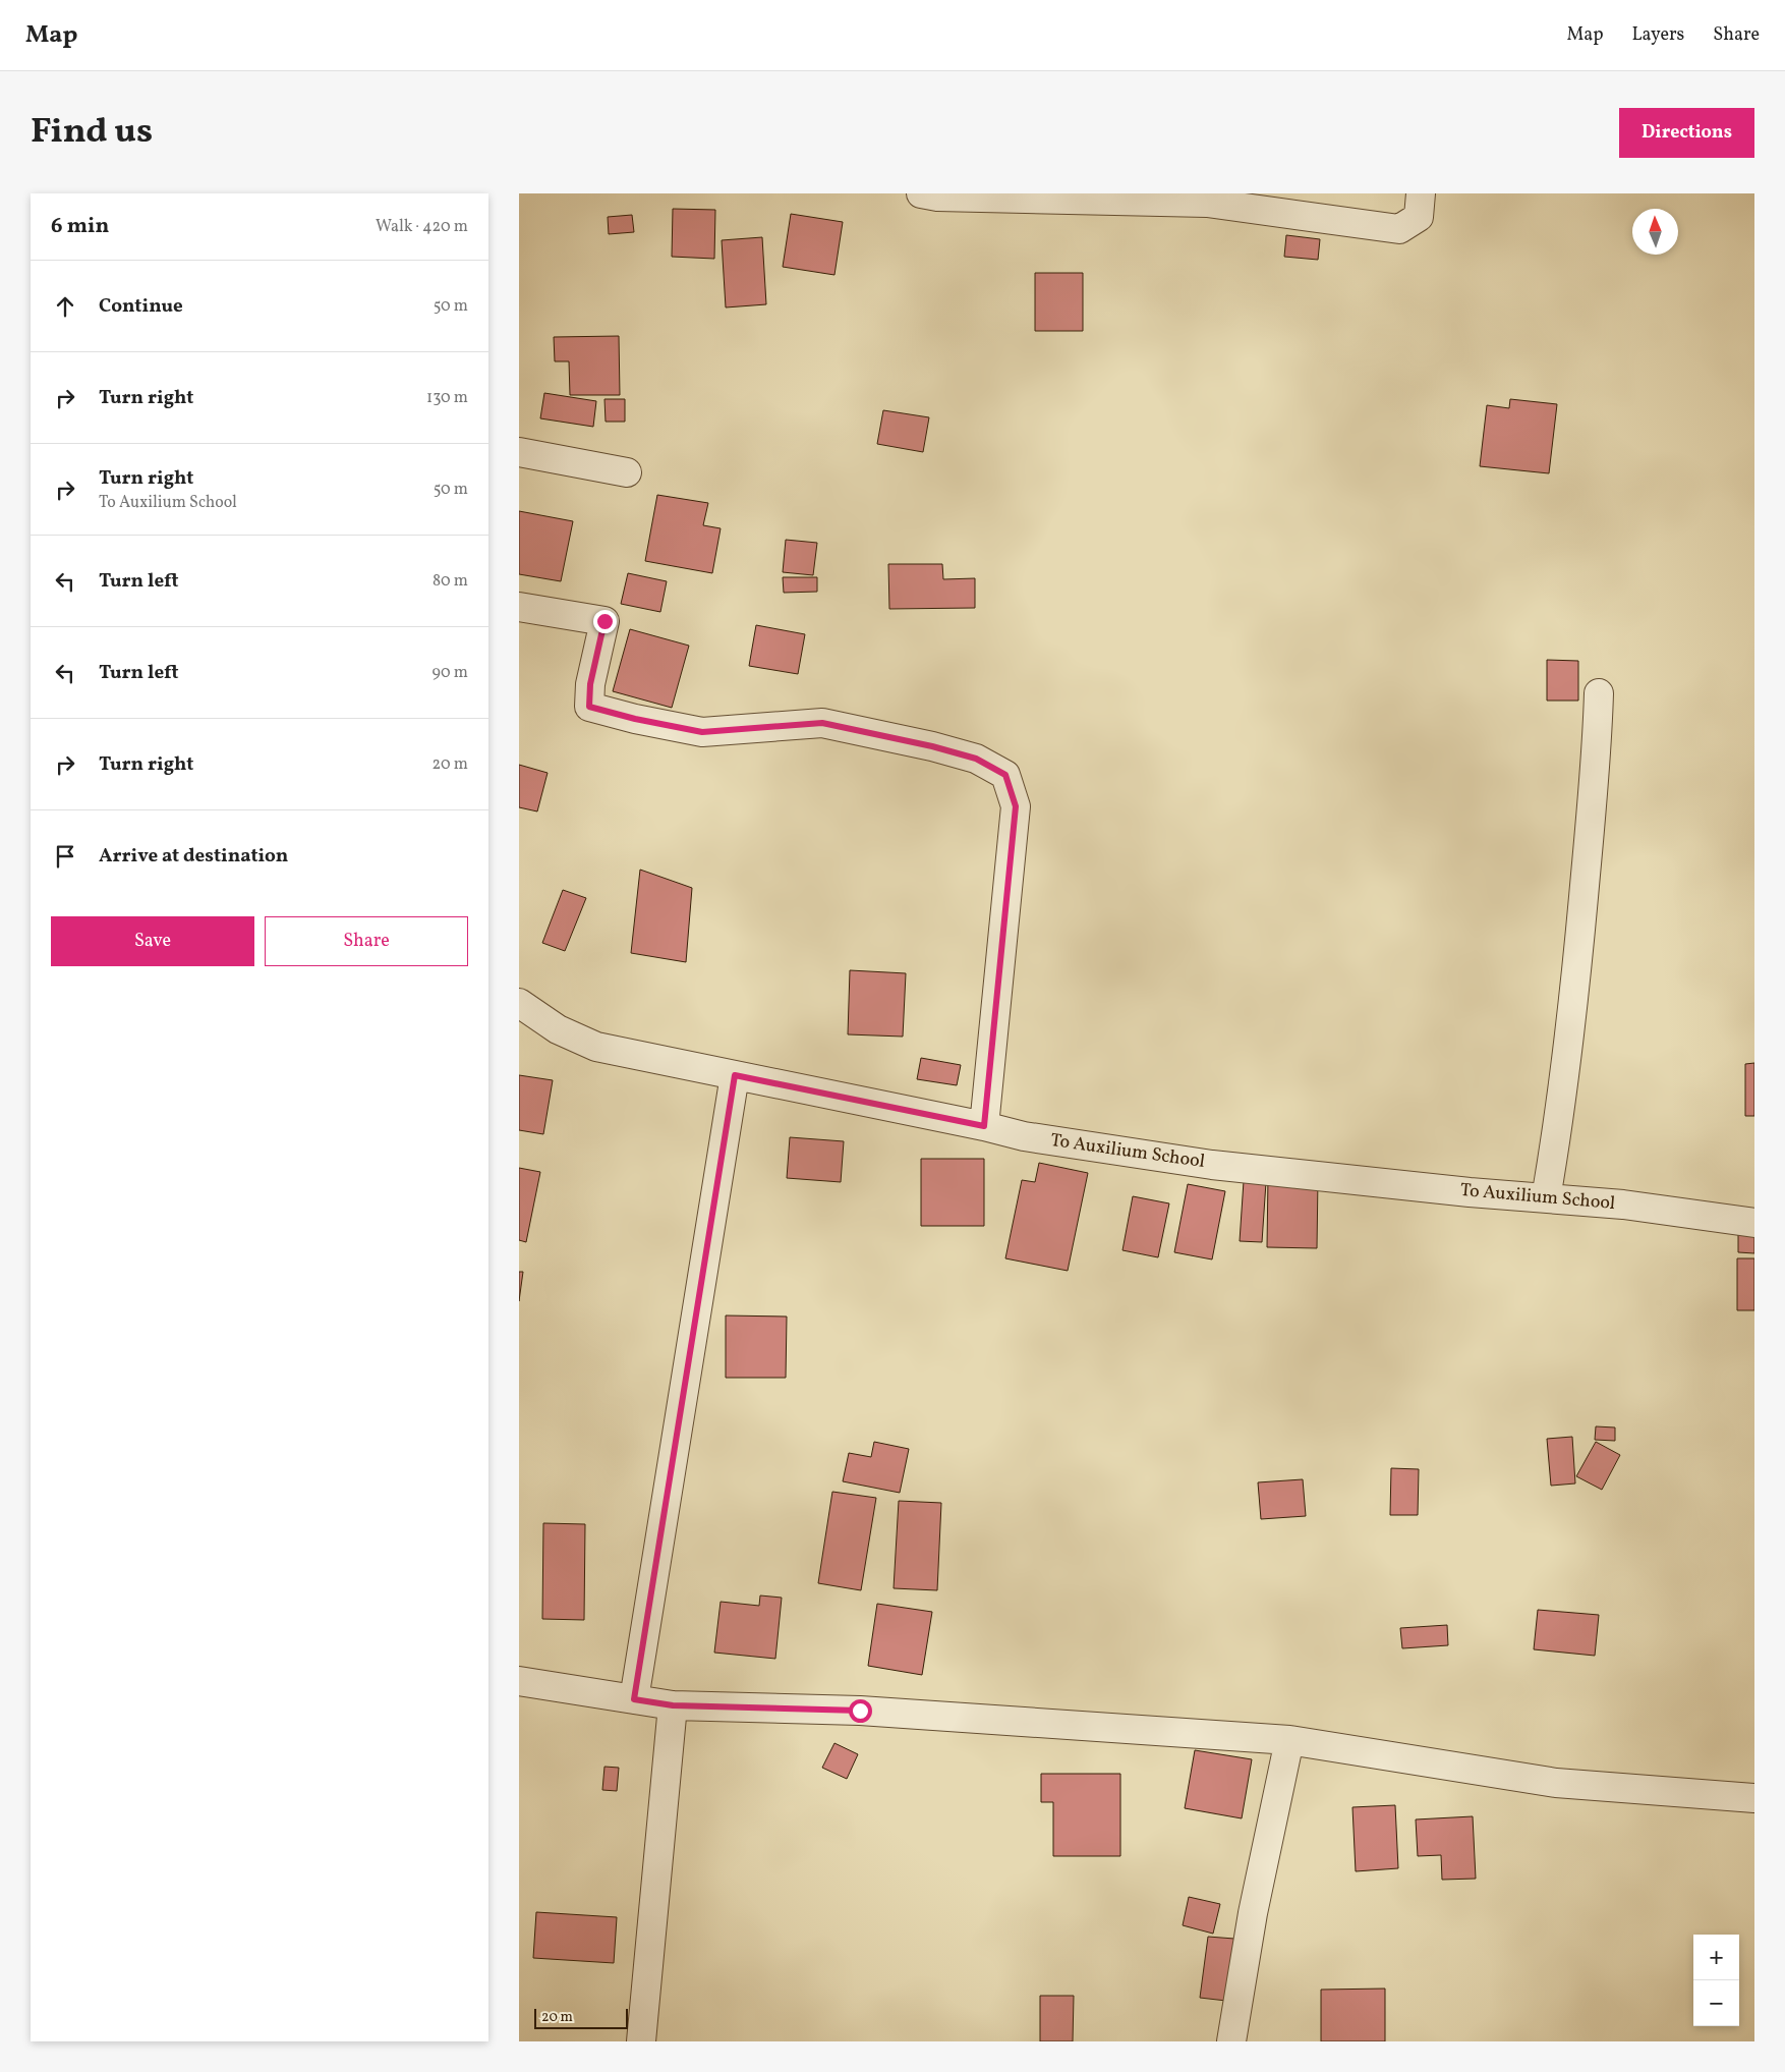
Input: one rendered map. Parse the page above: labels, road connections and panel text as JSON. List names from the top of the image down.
{
  "streets": {
    "street": ["To Auxilium School"]
  },
  "scale_bar": "20 m",
  "north": "top",
  "page": {
    "header": "Map",
    "nav": ["Map", "Layers", "Share"],
    "title": "Find us",
    "buttons": [
      "Directions",
      ["Save", "Share"]
    ],
    "heading": ["6 min", "Walk · 420 m"],
    "list": [
      ["Continue", "50 m"],
      ["Turn right", "130 m"],
      ["Turn right", "To Auxilium School", "50 m"],
      ["Turn left", "80 m"],
      ["Turn left", "90 m"],
      ["Turn right", "20 m"],
      "Arrive at destination"
    ],
    "map_buttons": ["+", "−"],
    "scale": "20 m"
  }
}
